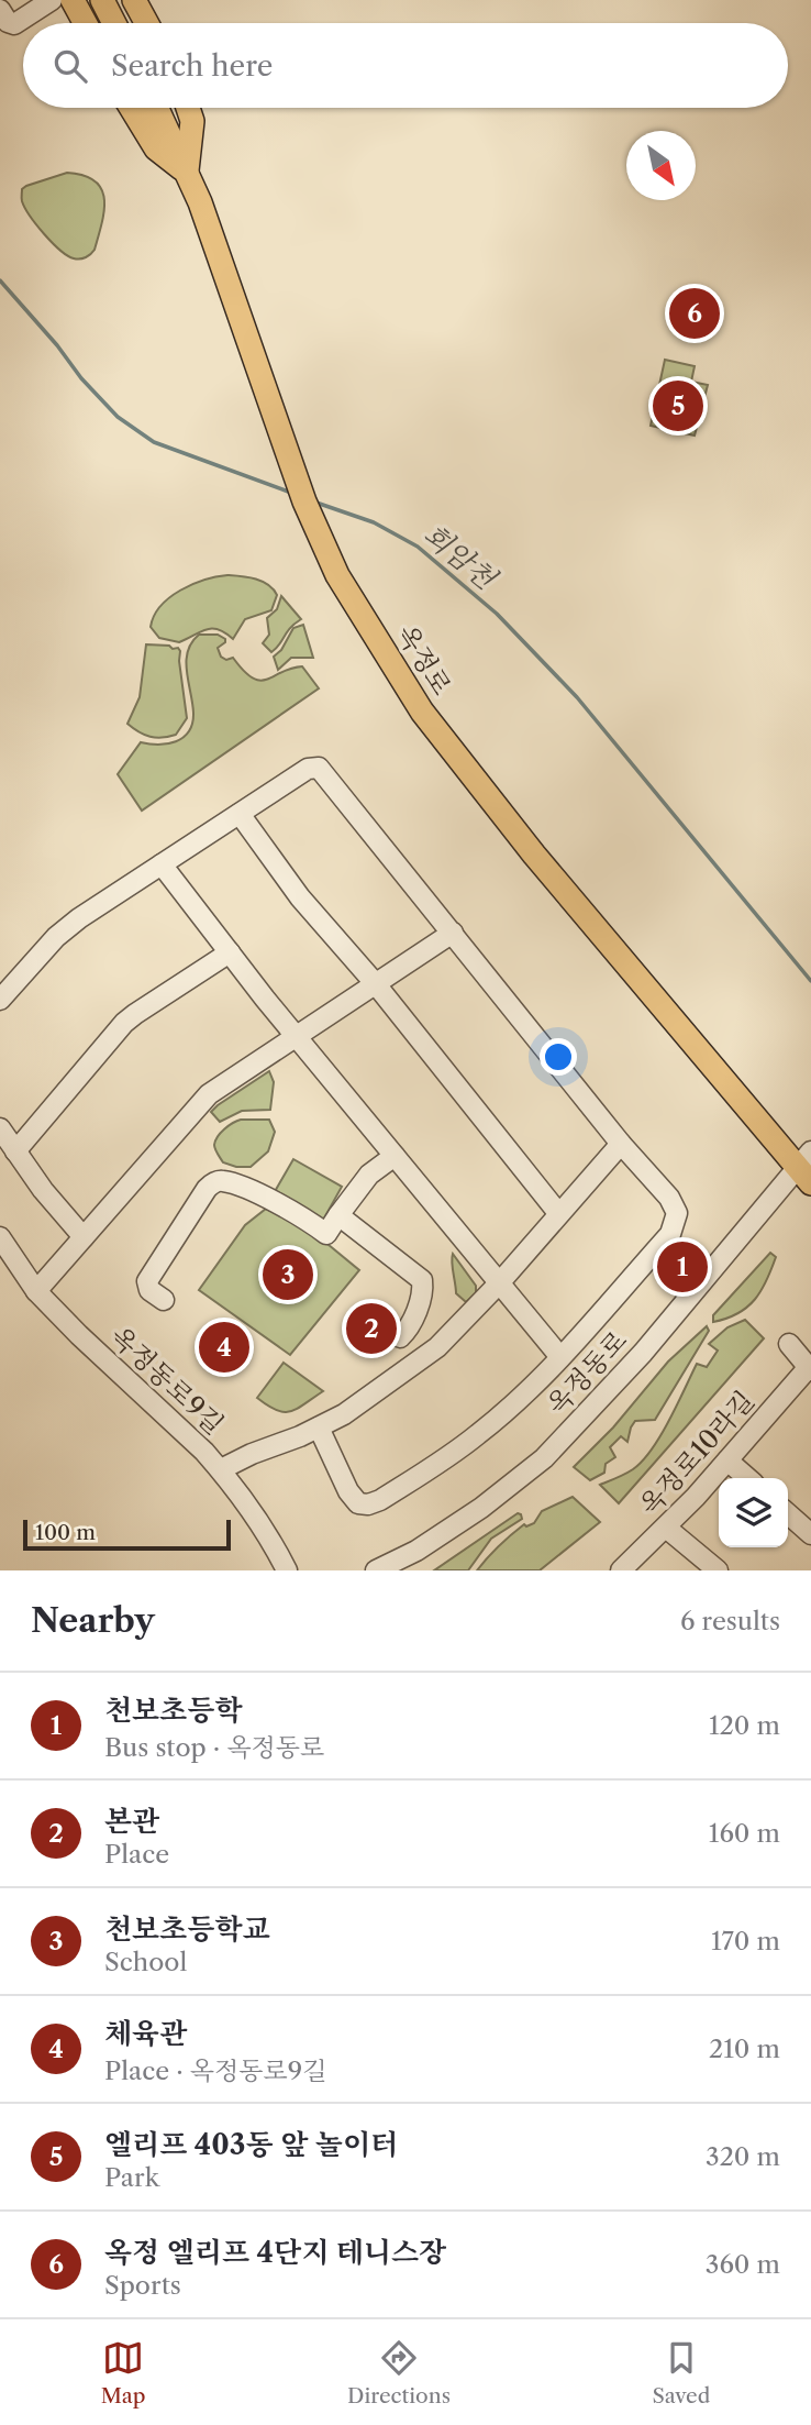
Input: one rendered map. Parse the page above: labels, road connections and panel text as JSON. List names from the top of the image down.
{
  "streets": {
    "main road": ["옥정로"],
    "street": ["옥정동로", "옥정동로9길", "옥정로10라길"]
  },
  "crossings": [
    ["옥정로", "옥정동로"]
  ],
  "water": ["회암천"],
  "scale_bar": "100 m",
  "north": "bottom right",
  "page": {
    "search": "Search here",
    "pins": [
      "6",
      "5",
      "1",
      "3",
      "2",
      "4"
    ],
    "scale": "100 m",
    "heading": ["Nearby", "6 results"],
    "list": [
      {
        "mark": "1",
        "name": "천보초등학",
        "note": "Bus stop · 옥정동로",
        "value": "120 m"
      },
      {
        "mark": "2",
        "name": "본관",
        "note": "Place",
        "value": "160 m"
      },
      {
        "mark": "3",
        "name": "천보초등학교",
        "note": "School",
        "value": "170 m"
      },
      {
        "mark": "4",
        "name": "체육관",
        "note": "Place · 옥정동로9길",
        "value": "210 m"
      },
      {
        "mark": "5",
        "name": "엘리프 403동 앞 놀이터",
        "note": "Park",
        "value": "320 m"
      },
      {
        "mark": "6",
        "name": "옥정 엘리프 4단지 테니스장",
        "note": "Sports",
        "value": "360 m"
      }
    ],
    "nav": ["Map", "Directions", "Saved"]
  }
}
